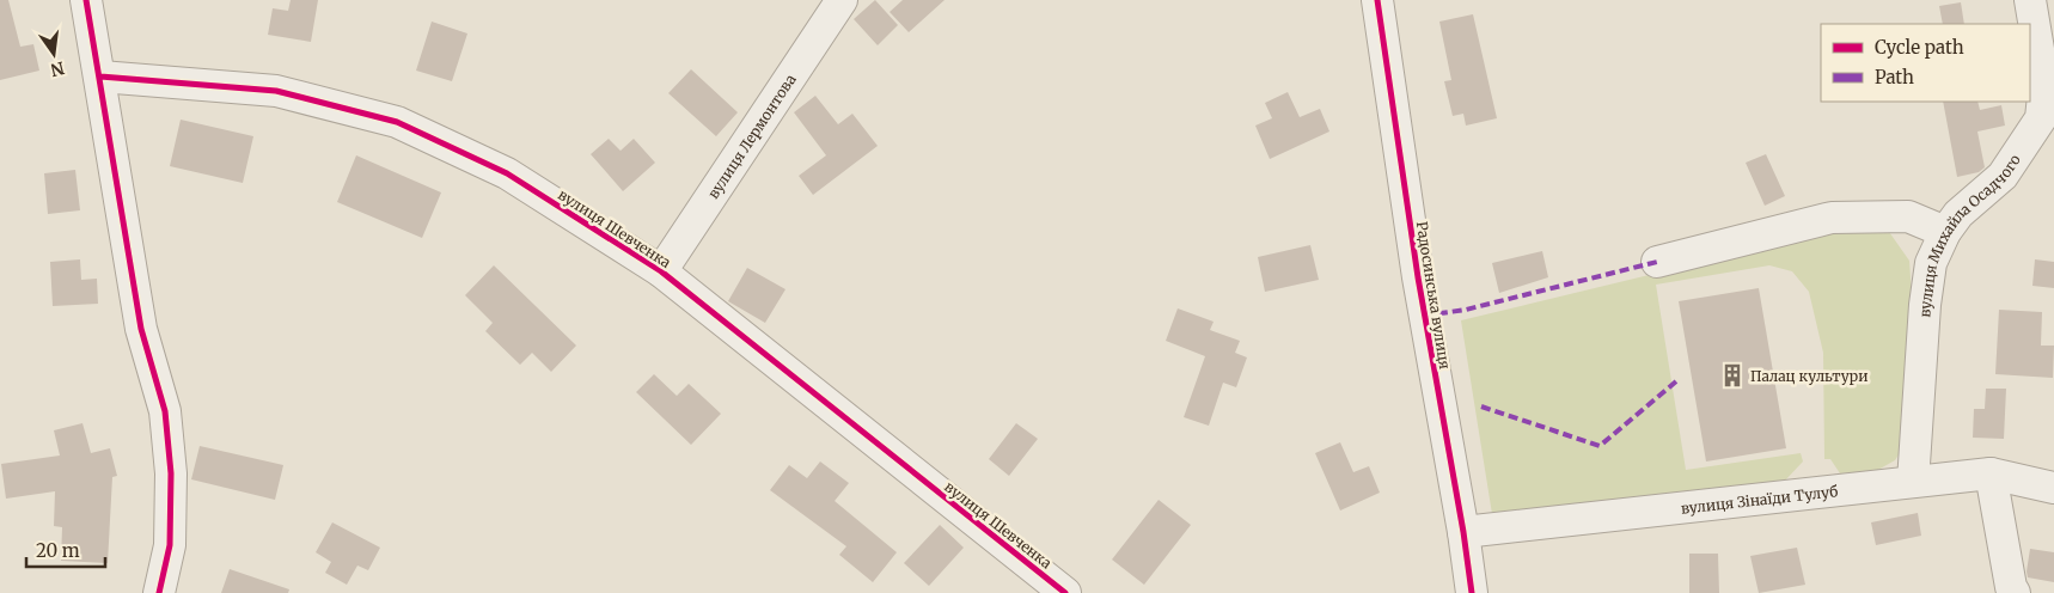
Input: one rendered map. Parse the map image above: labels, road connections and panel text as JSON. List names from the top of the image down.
{
  "streets": {
    "street": [
      "вулиця Лермонтова",
      "вулиця Шевченка",
      "вулиця Михайла Осадчого",
      "Радосинська вулиця",
      "вулиця Зінаїди Тулуб"
    ]
  },
  "crossings": [
    ["вулиця Лермонтова", "вулиця Шевченка"],
    ["вулиця Михайла Осадчого", "вулиця Зінаїди Тулуб"],
    ["Радосинська вулиця", "вулиця Зінаїди Тулуб"]
  ],
  "places": {
    "building": ["Палац культури"]
  },
  "legend": ["Cycle path", "Path"],
  "scale_bar": "20 m",
  "north": "bottom"
}
